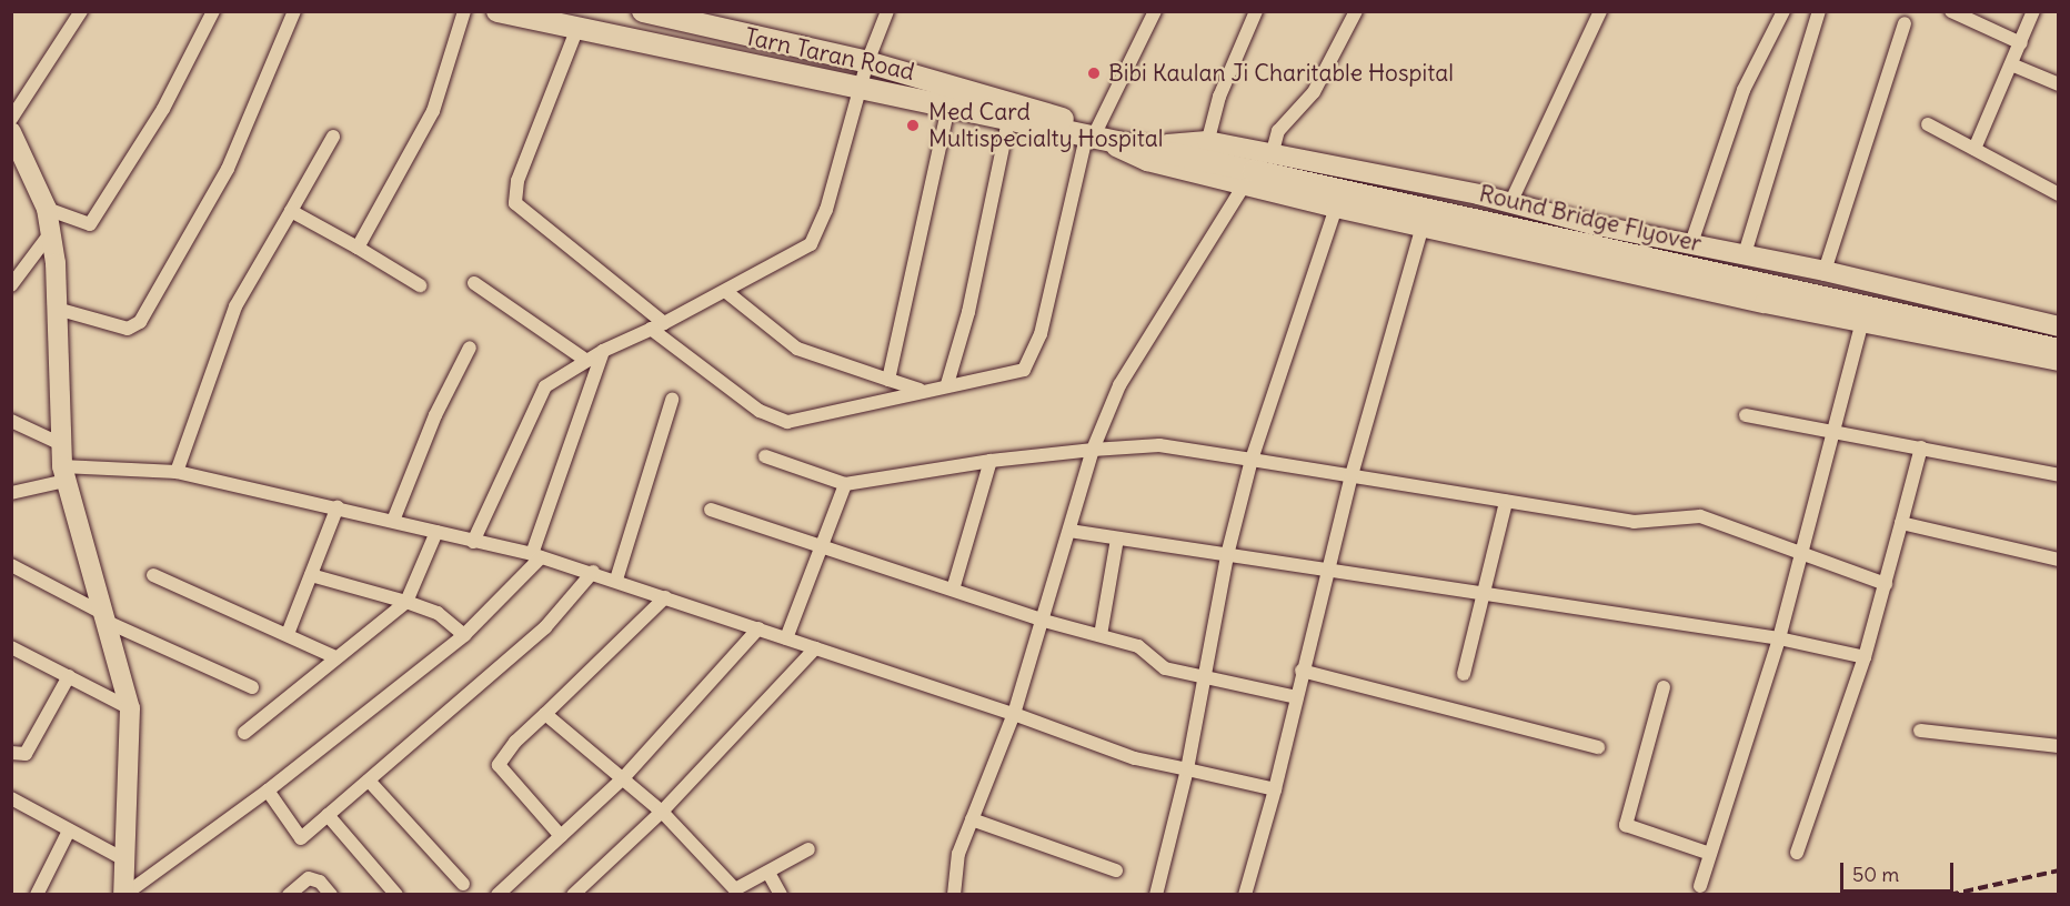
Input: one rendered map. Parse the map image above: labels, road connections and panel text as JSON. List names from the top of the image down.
{
  "streets": {
    "main road": ["Tarn Taran Road", "Round Bridge Flyover"]
  },
  "crossings": [
    ["Tarn Taran Road", "Round Bridge Flyover"]
  ],
  "places": ["Bibi Kaulan Ji Charitable Hospital", "Med Card Multispecialty Hospital"],
  "scale_bar": "50 m"
}
